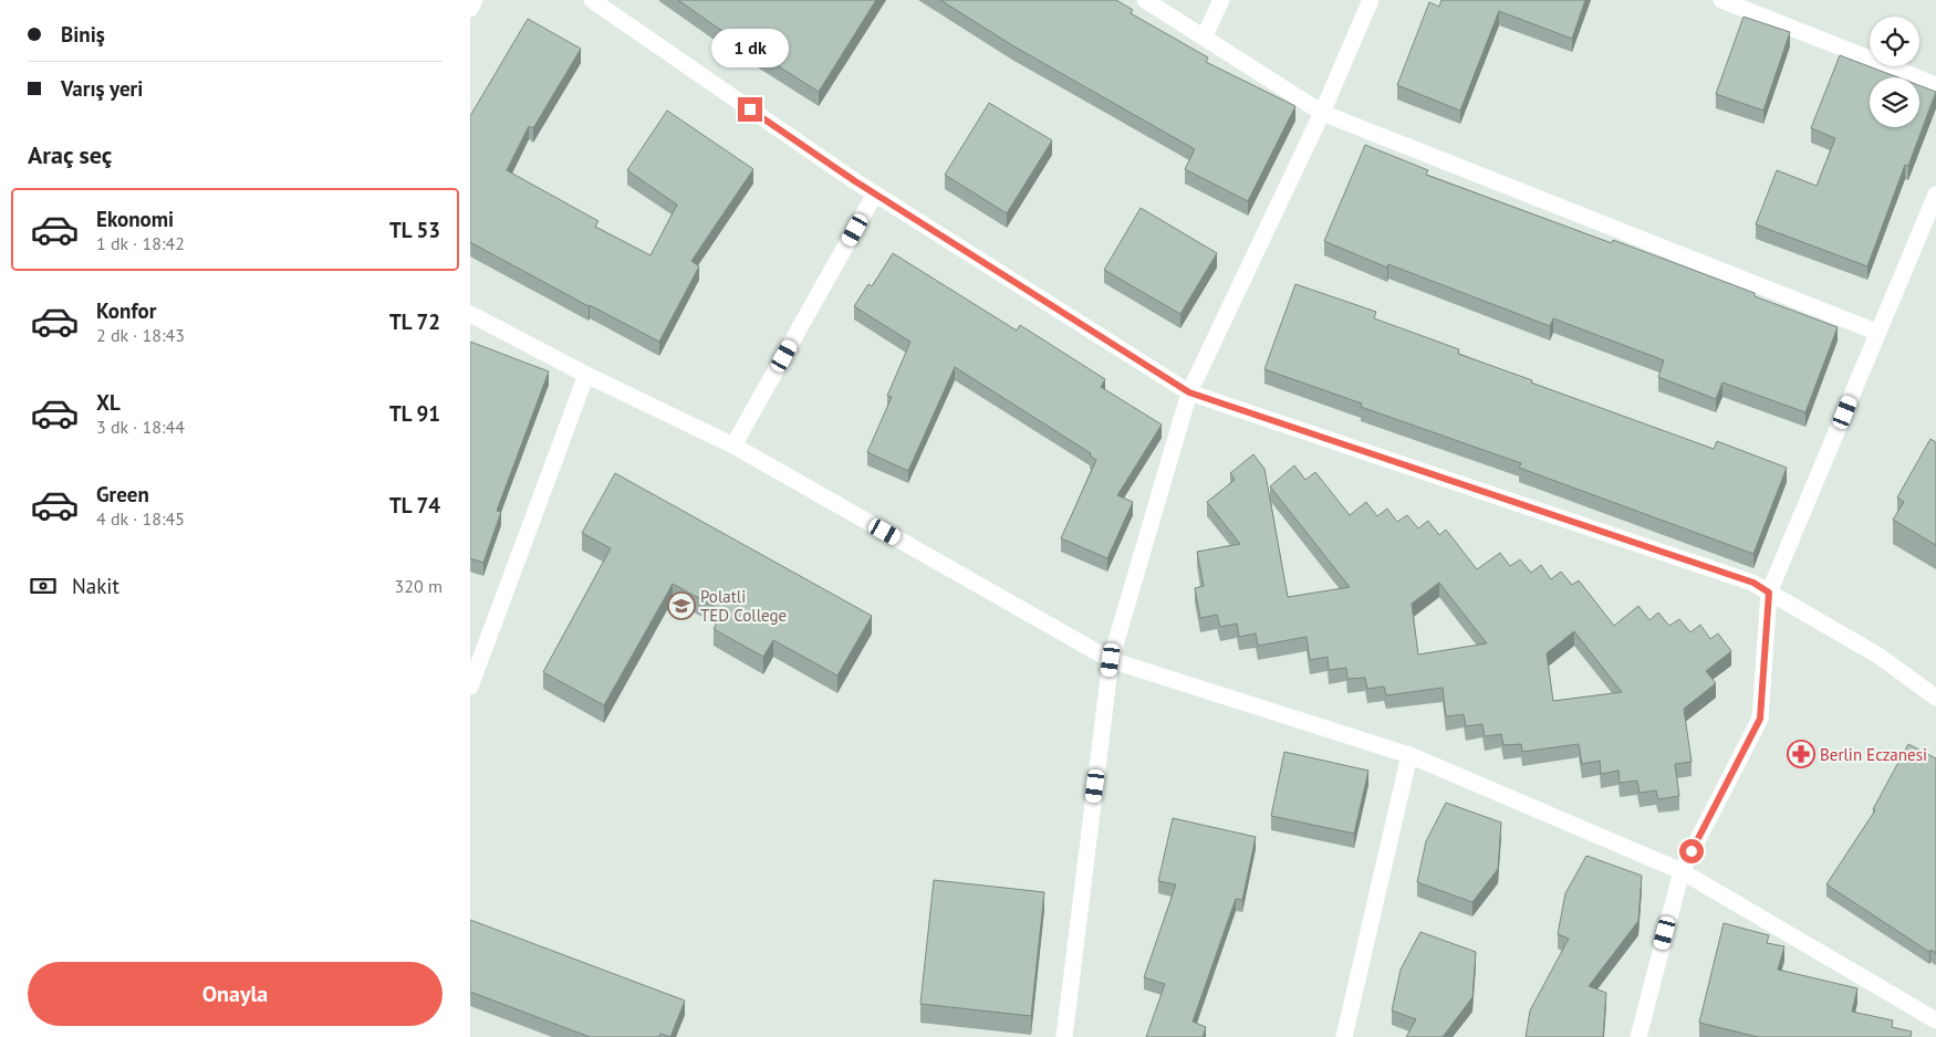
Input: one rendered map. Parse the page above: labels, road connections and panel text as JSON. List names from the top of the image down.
{
  "places": {
    "school or university": ["Polatli TED College"],
    "pharmacy": ["Berlin Eczanesi"]
  },
  "page": {
    "banner": ["Biniş", "Varış yeri"],
    "bubble": "1 dk",
    "heading": "Araç seç",
    "list": [
      {
        "name": "Ekonomi",
        "note": "1 dk · 18:42",
        "value": "TL 53"
      },
      {
        "name": "Konfor",
        "note": "2 dk · 18:43",
        "value": "TL 72"
      },
      {
        "name": "XL",
        "note": "3 dk · 18:44",
        "value": "TL 91"
      },
      {
        "name": "Green",
        "note": "4 dk · 18:45",
        "value": "TL 74"
      }
    ],
    "pay": ["Nakit", "320 m"],
    "buttons": "Onayla"
  }
}
